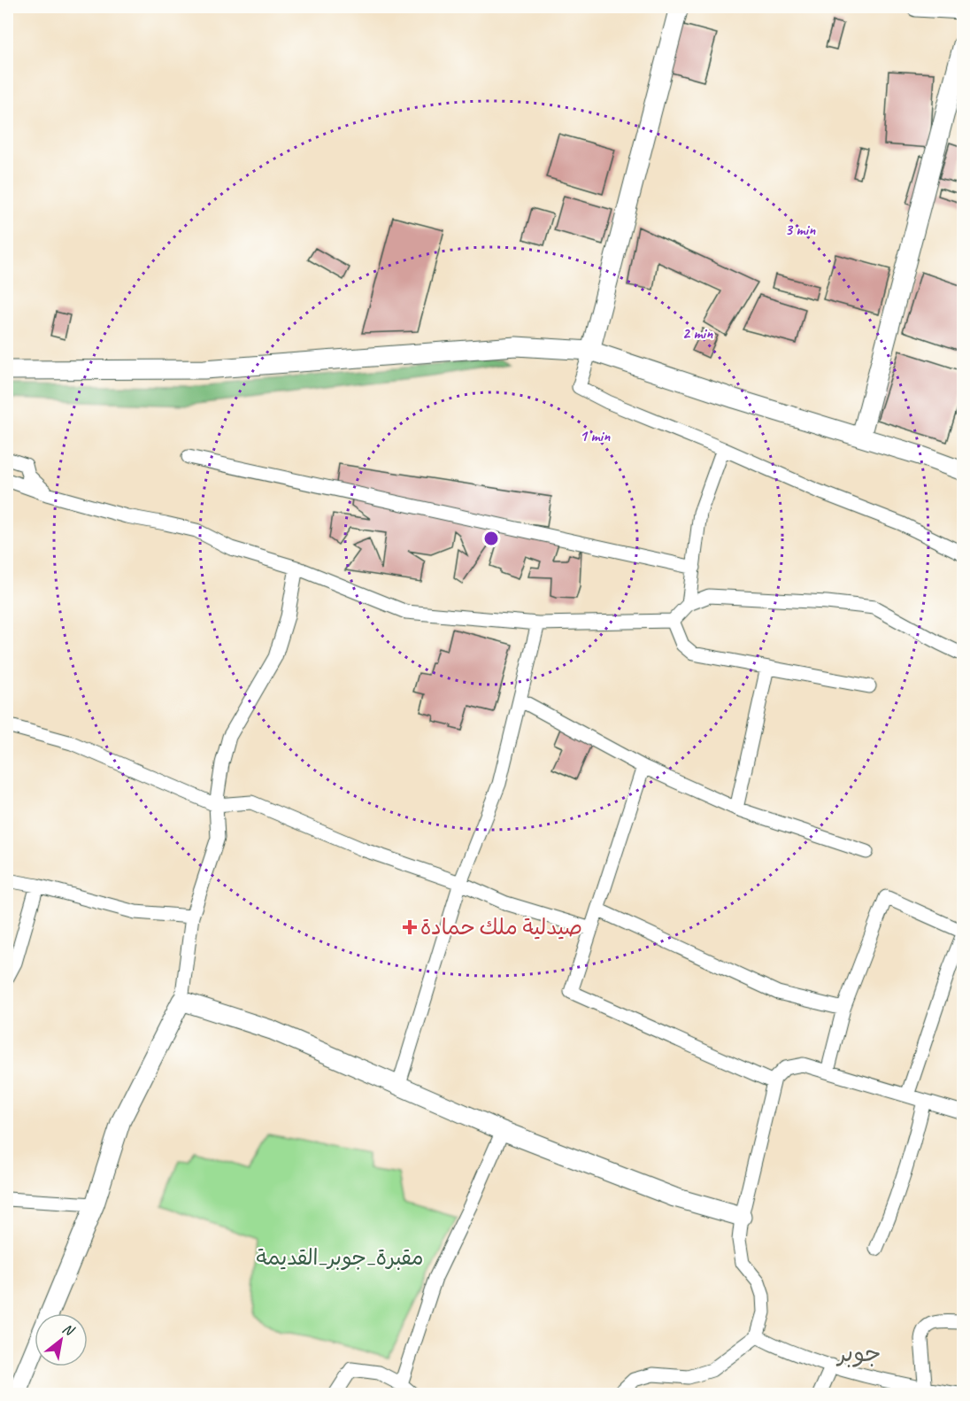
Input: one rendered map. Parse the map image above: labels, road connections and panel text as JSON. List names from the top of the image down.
{
  "districts": ["جوبر"],
  "parks": ["مقبرة_جوبر_القديمة"],
  "places": {
    "health": ["صيدلية ملك حمادة"]
  },
  "north": "top right",
  "rings": ["3 min", "2 min", "1 min"]
}
